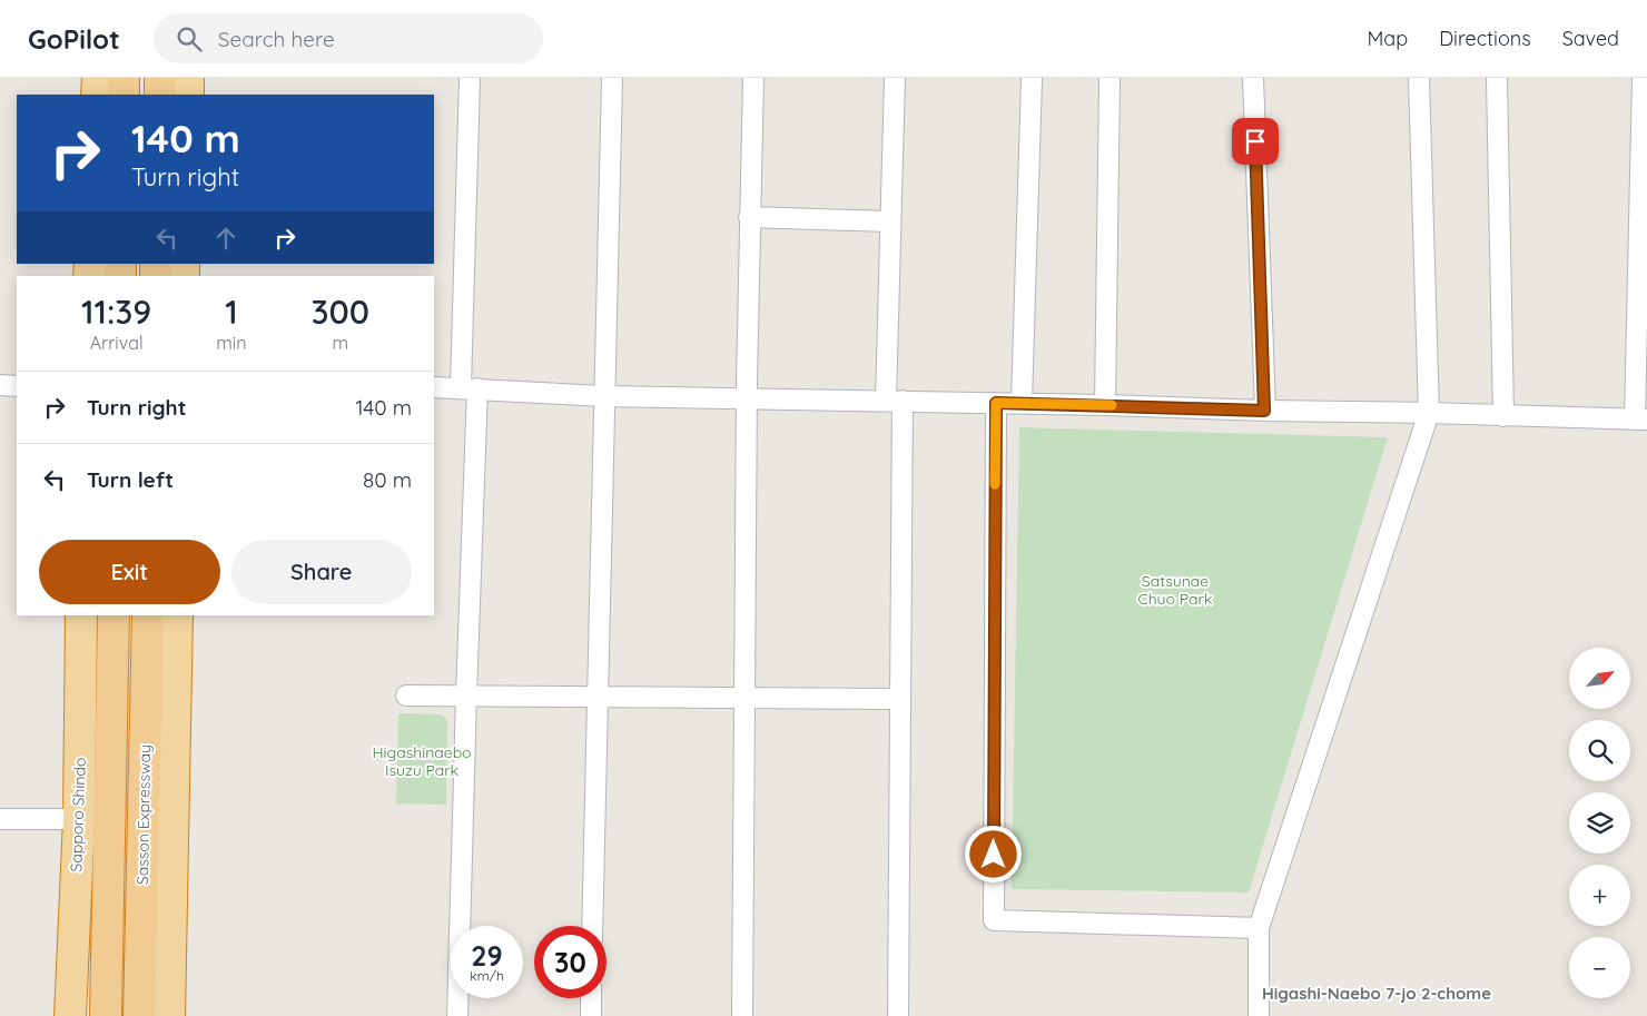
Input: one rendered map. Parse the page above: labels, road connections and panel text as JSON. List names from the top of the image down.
{
  "streets": {
    "highway": ["Sapporo Shindo", "Sasson Expressway"]
  },
  "districts": ["Higashi-Naebo 7-jo 2-chome"],
  "parks": ["Satsunae Chuo Park", "Higashinaebo Isuzu Park"],
  "north": "top right",
  "page": {
    "header": "GoPilot",
    "search": "Search here",
    "nav": ["Map", "Directions", "Saved"],
    "turn": ["140 m", "Turn right"],
    "eta": [
      "11:39",
      "Arrival",
      "1",
      "min",
      "300",
      "m"
    ],
    "list": [
      {
        "name": "Turn right",
        "value": "140 m"
      },
      {
        "name": "Turn left",
        "value": "80 m"
      }
    ],
    "buttons": ["Exit", "Share"],
    "map_buttons": ["+", "−"],
    "speed": "29 km/h",
    "limit": "30"
  }
}
